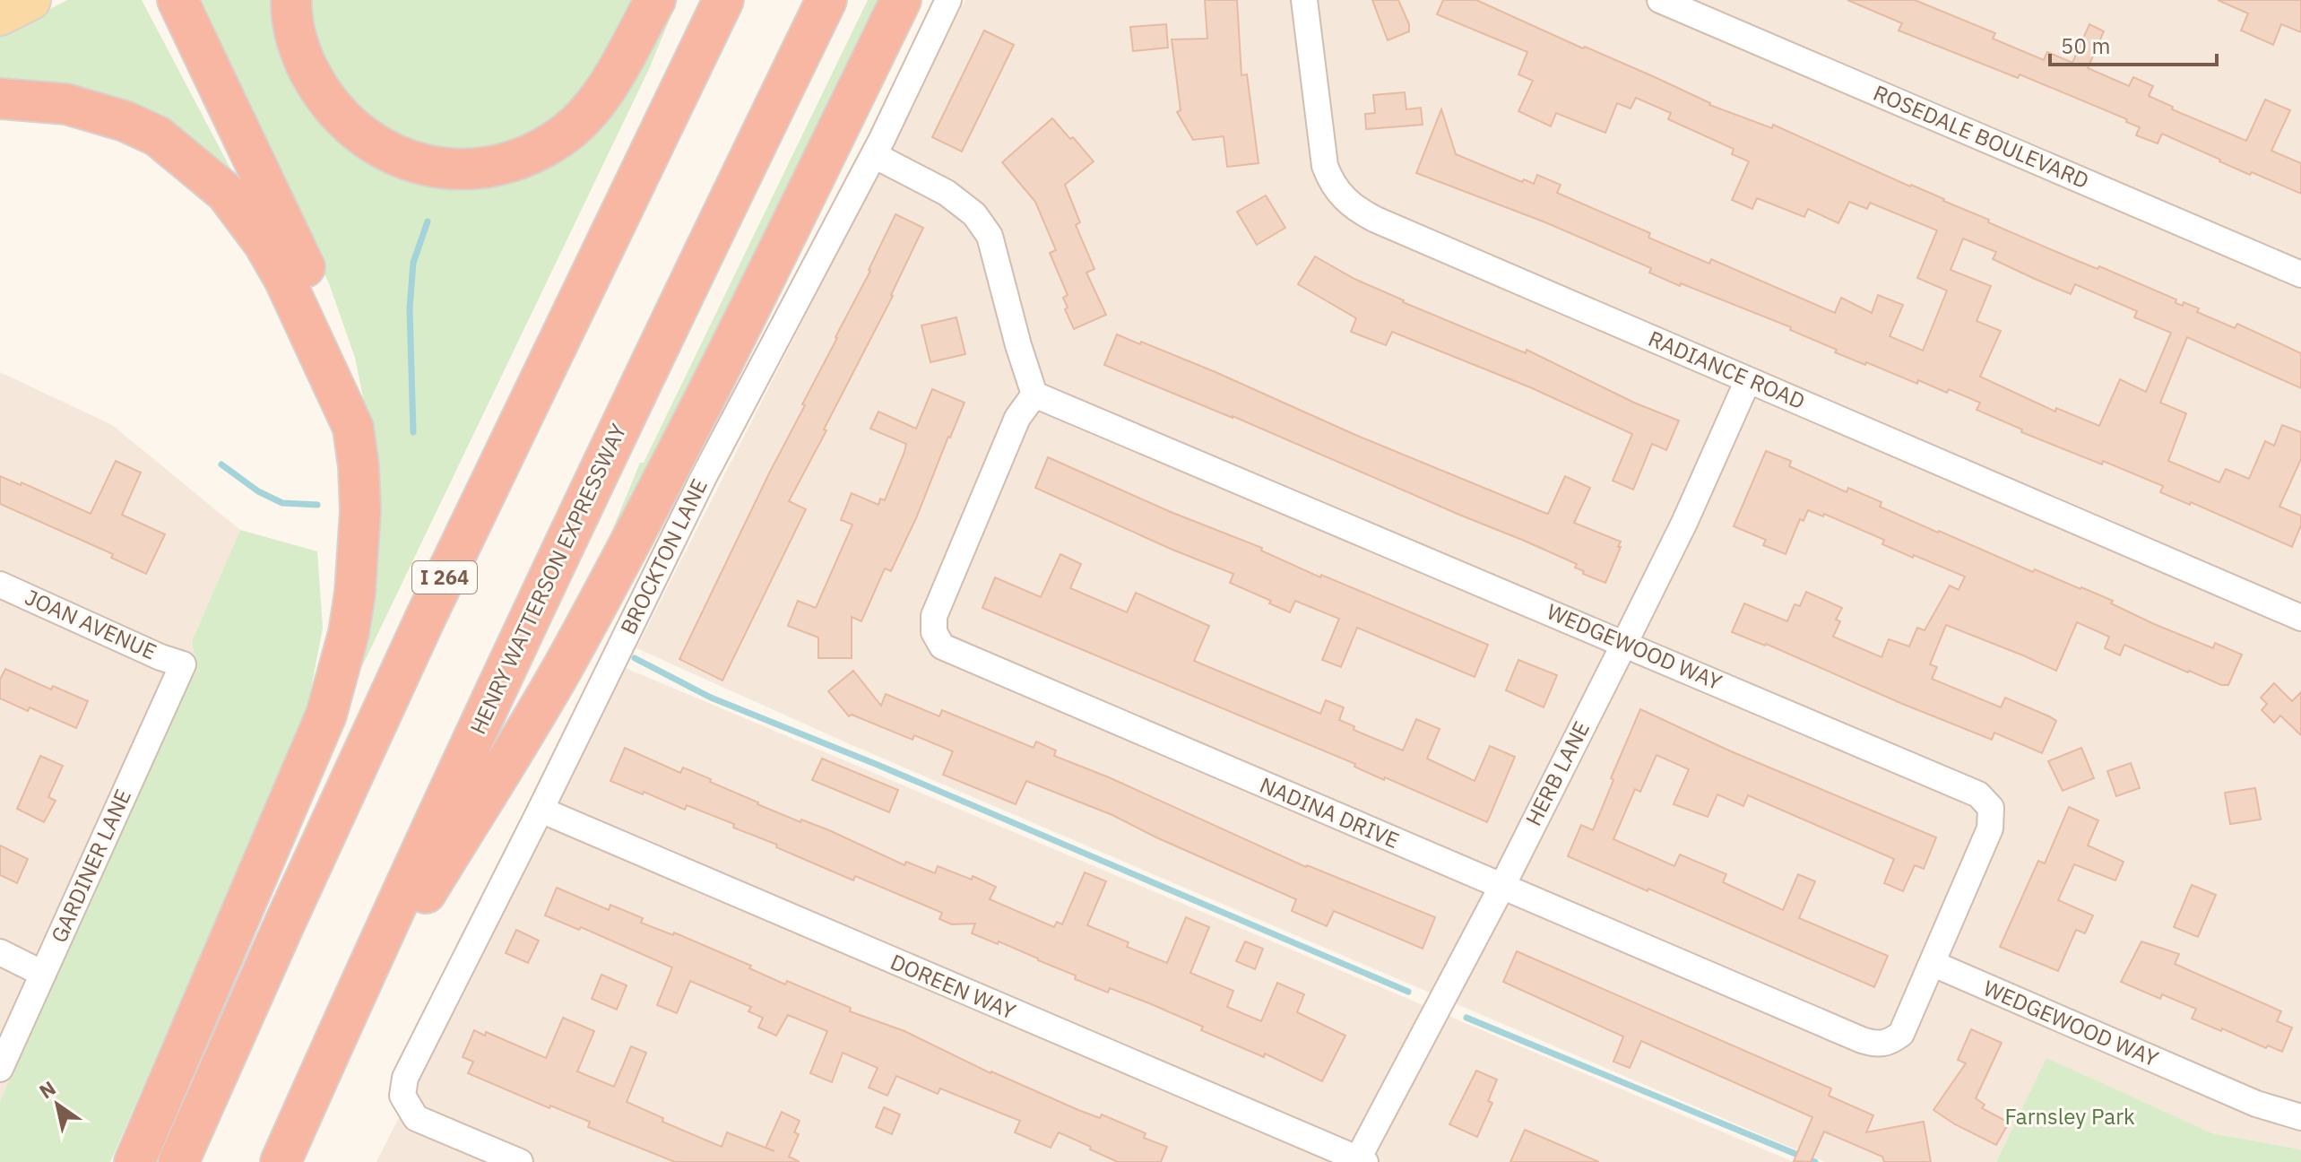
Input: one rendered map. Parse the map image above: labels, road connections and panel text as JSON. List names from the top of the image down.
{
  "streets": {
    "highway": ["I 264", "HENRY WATTERSON EXPRESSWAY"],
    "street": [
      "ROSEDALE BOULEVARD",
      "RADIANCE ROAD",
      "BROCKTON LANE",
      "JOAN AVENUE",
      "WEDGEWOOD WAY",
      "HERB LANE",
      "NADINA DRIVE",
      "GARDINER LANE",
      "DOREEN WAY"
    ]
  },
  "crossings": [
    ["RADIANCE ROAD", "HERB LANE"],
    ["BROCKTON LANE", "DOREEN WAY"],
    ["JOAN AVENUE", "GARDINER LANE"],
    ["WEDGEWOOD WAY", "HERB LANE"],
    ["WEDGEWOOD WAY", "NADINA DRIVE"],
    ["HERB LANE", "NADINA DRIVE"],
    ["HERB LANE", "DOREEN WAY"]
  ],
  "parks": ["Farnsley Park"],
  "scale_bar": "50 m",
  "north": "top left"
}
